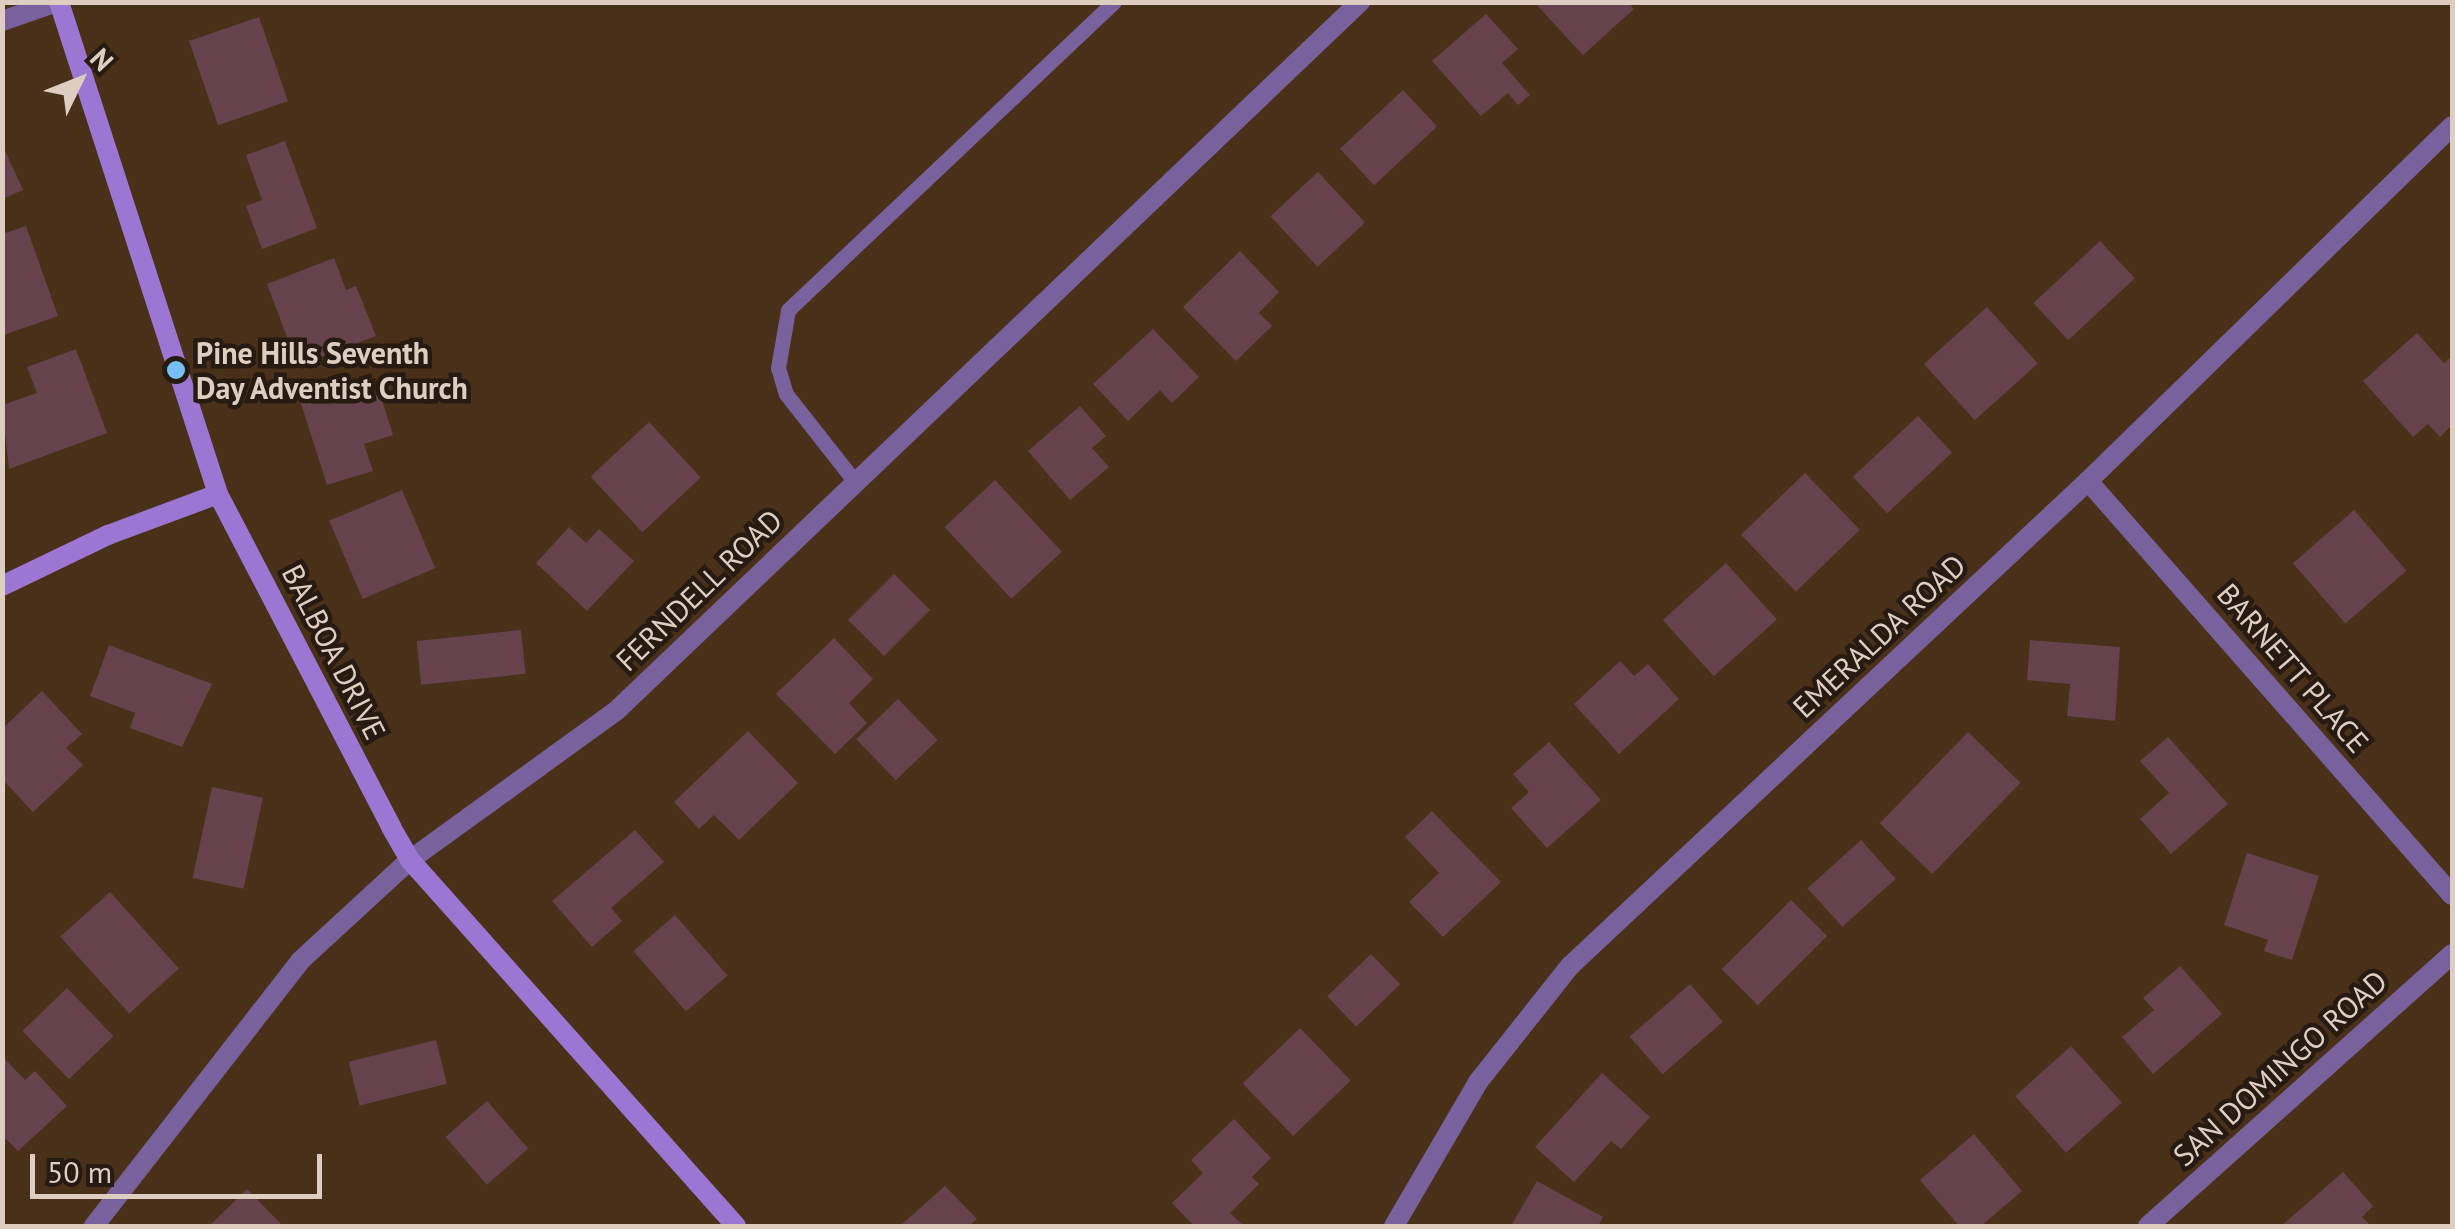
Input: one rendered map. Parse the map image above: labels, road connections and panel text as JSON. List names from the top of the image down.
{
  "streets": {
    "street": [
      "FERNDELL ROAD",
      "EMERALDA ROAD",
      "BALBOA DRIVE",
      "BARNETT PLACE",
      "SAN DOMINGO ROAD"
    ]
  },
  "crossings": [
    ["FERNDELL ROAD", "BALBOA DRIVE"],
    ["EMERALDA ROAD", "BARNETT PLACE"]
  ],
  "places": ["Pine Hills Seventh Day Adventist Church"],
  "scale_bar": "50 m",
  "north": "top right"
}
